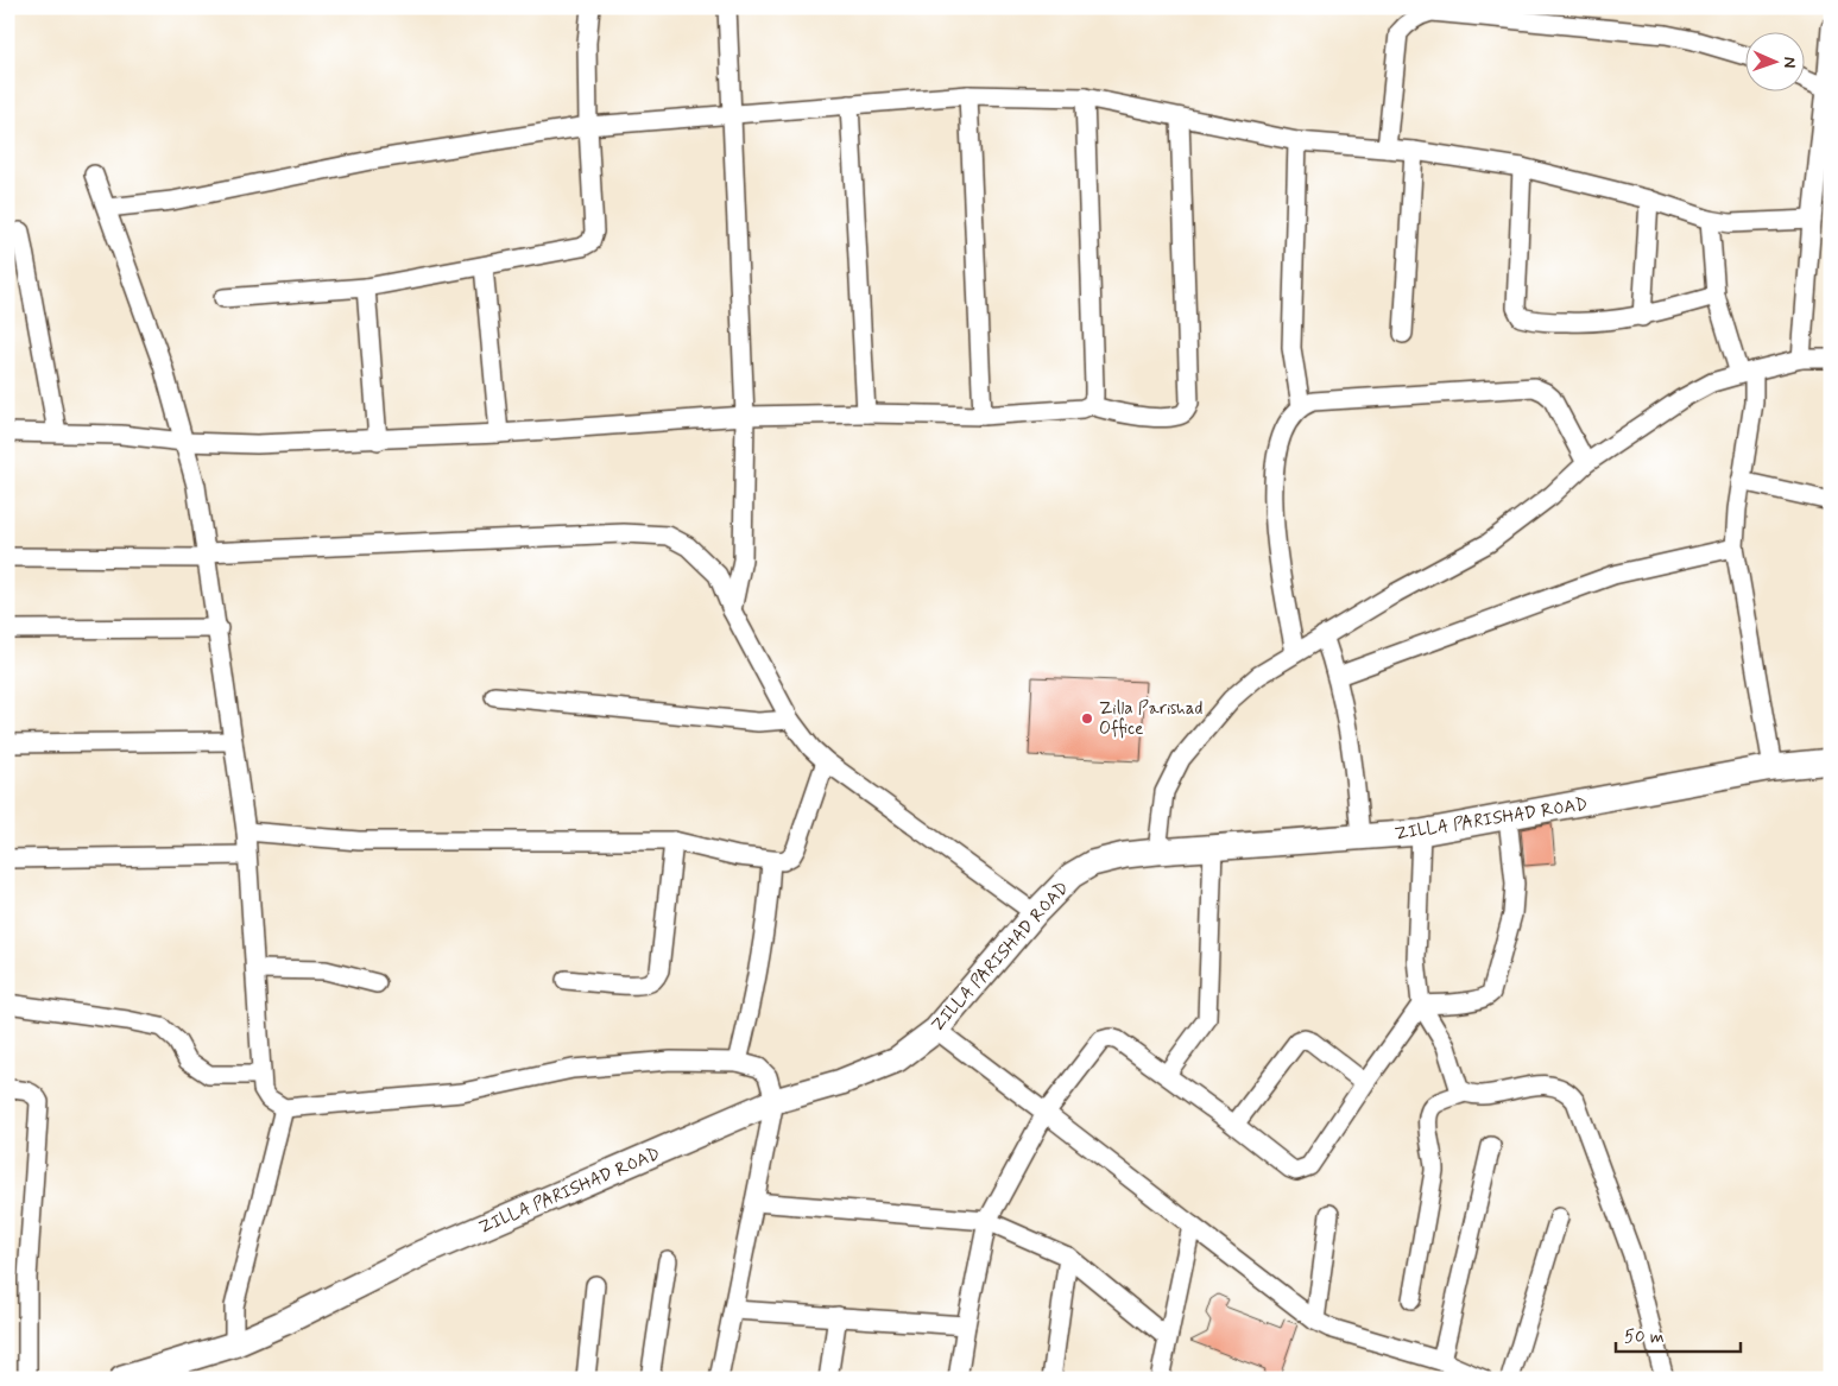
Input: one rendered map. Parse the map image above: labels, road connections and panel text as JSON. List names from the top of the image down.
{
  "streets": {
    "main road": ["ZILLA PARISHAD ROAD"]
  },
  "places": ["Zilla Parishad Office"],
  "scale_bar": "50 m",
  "north": "right"
}
